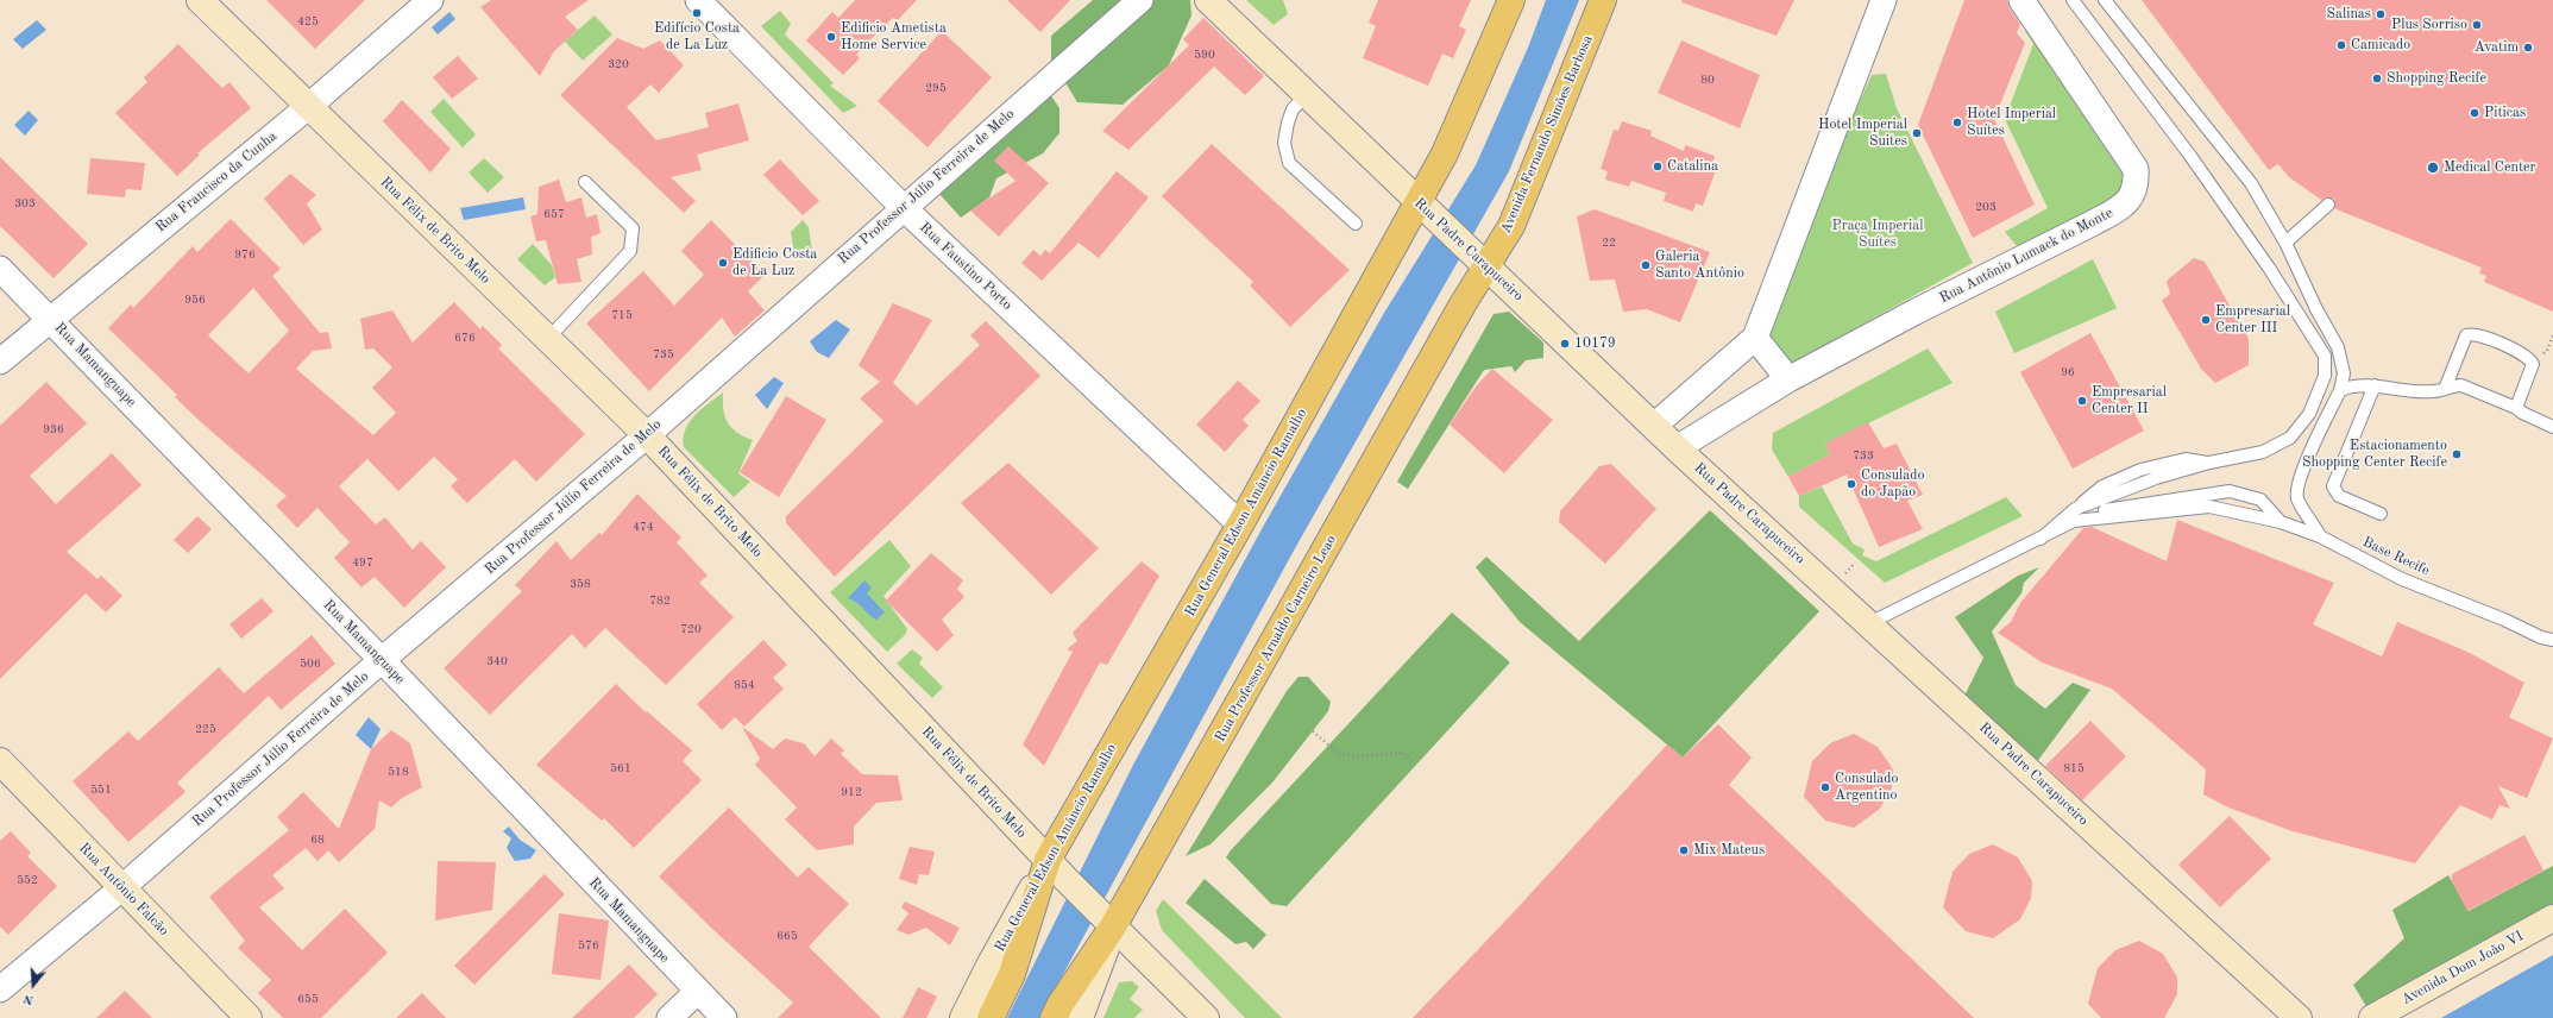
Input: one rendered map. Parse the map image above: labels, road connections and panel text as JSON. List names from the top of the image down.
{
  "streets": {
    "main road": [
      "Avenida Fernando Simões Barbosa",
      "Rua Félix de Brito Melo",
      "Rua Padre Carapuceiro",
      "Rua General Edson Amâncio Ramalho",
      "Rua Professor Arnaldo Carneiro Leao",
      "Rua Antônio Falcão",
      "Avenida Dom João VI"
    ],
    "street": [
      "Rua Francisco da Cunha",
      "Rua Professor Júlio Ferreira de Melo",
      "Rua Antônio Lumack do Monte",
      "Rua Faustino Porto",
      "Rua Mamanguape"
    ],
    "lane": ["Base Recife"]
  },
  "crossings": [
    ["Avenida Fernando Simões Barbosa", "Rua Padre Carapuceiro"],
    ["Avenida Fernando Simões Barbosa", "Rua Professor Arnaldo Carneiro Leao"],
    ["Rua Francisco da Cunha", "Rua Félix de Brito Melo"],
    ["Rua Francisco da Cunha", "Rua Mamanguape"],
    ["Rua Professor Júlio Ferreira de Melo", "Rua Félix de Brito Melo"],
    ["Rua Professor Júlio Ferreira de Melo", "Rua Faustino Porto"],
    ["Rua Professor Júlio Ferreira de Melo", "Rua Mamanguape"],
    ["Rua Professor Júlio Ferreira de Melo", "Rua Antônio Falcão"],
    ["Rua Félix de Brito Melo", "Rua General Edson Amâncio Ramalho"],
    ["Rua Félix de Brito Melo", "Rua Professor Arnaldo Carneiro Leao"],
    ["Rua Padre Carapuceiro", "Rua Antônio Lumack do Monte"],
    ["Rua Padre Carapuceiro", "Rua General Edson Amâncio Ramalho"],
    ["Rua Padre Carapuceiro", "Rua Professor Arnaldo Carneiro Leao"],
    ["Rua Faustino Porto", "Rua General Edson Amâncio Ramalho"]
  ],
  "parks": ["Praça Imperial Suítes"],
  "places": [
    "Edifício Costa de La Luz",
    "Salinas",
    "Plus Sorriso",
    "Edificio Ametista Home Service",
    "Camicado",
    "Avatim",
    "Shopping Recife",
    "Piticas",
    "Hotel Imperial Suítes",
    "Hotel Imperial Suites",
    "Catalina",
    "Medical Center",
    "Edificio Costa de La Luz",
    "Galeria Santo Antônio",
    "Empresarial Center III",
    "10179",
    "Empresarial Center II",
    "Estacionamento Shopping Center Recife",
    "Consulado do Japão",
    "Consulado Argentino",
    "Mix Mateus"
  ],
  "house_numbers": [
    "425",
    "590",
    "320",
    "80",
    "295",
    "303",
    "203",
    "657",
    "22",
    "976",
    "956",
    "715",
    "676",
    "735",
    "96",
    "936",
    "733",
    "474",
    "497",
    "358",
    "782",
    "720",
    "340",
    "506",
    "854",
    "225",
    "561",
    "815",
    "518",
    "551",
    "912",
    "68",
    "552",
    "665",
    "576",
    "655"
  ],
  "north": "bottom"
}
